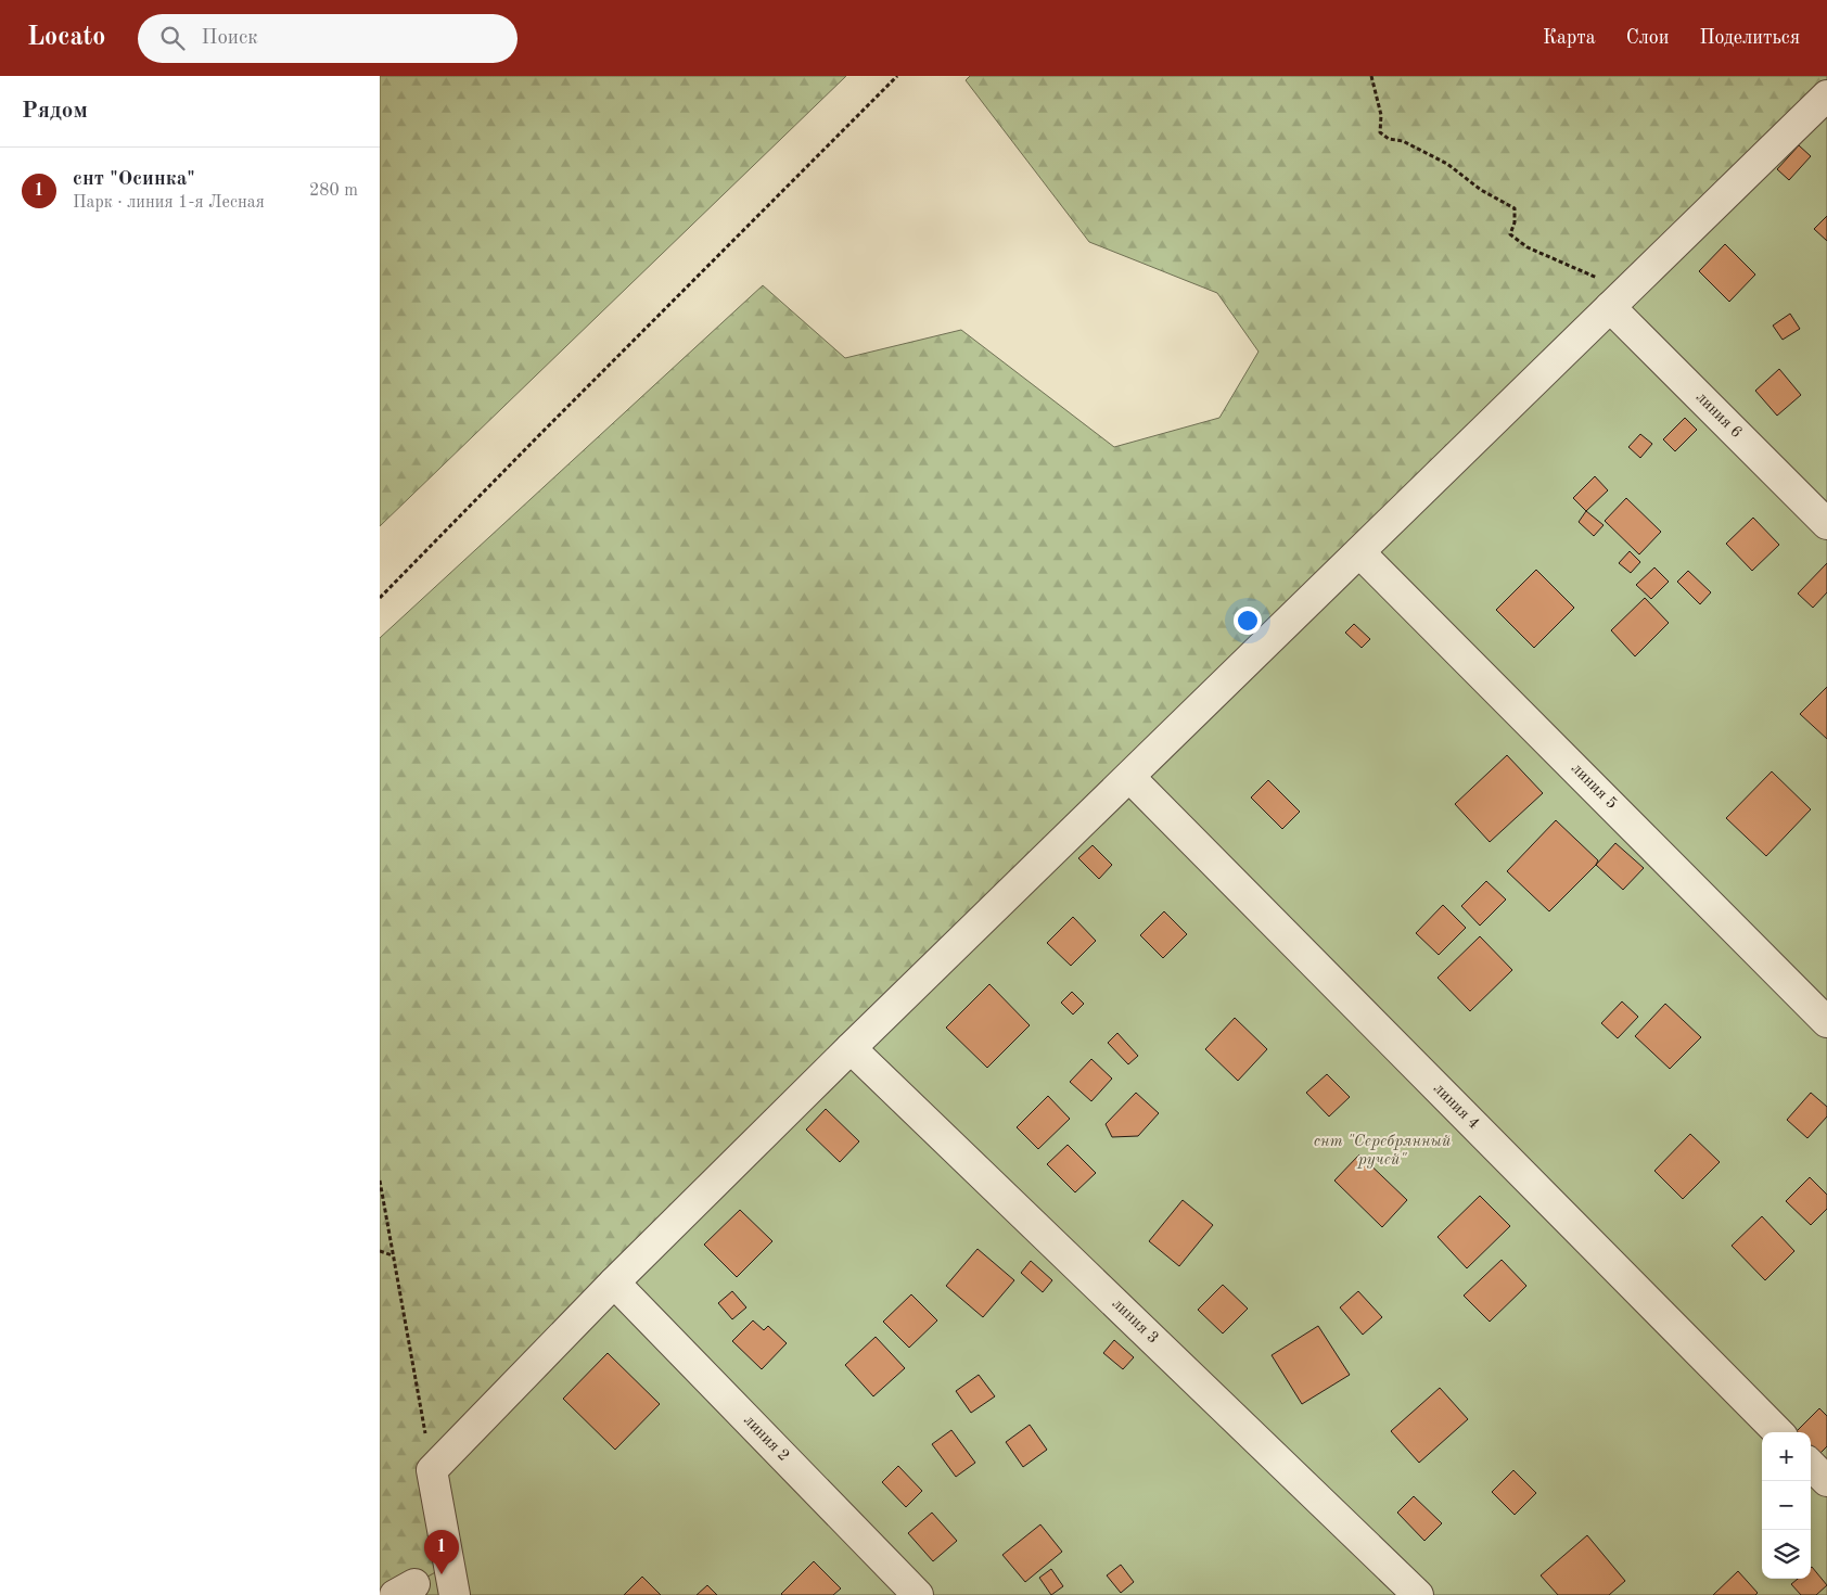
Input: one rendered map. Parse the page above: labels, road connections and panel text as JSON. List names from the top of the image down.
{
  "streets": {
    "street": [
      "линия 6",
      "линия 5",
      "линия 4",
      "линия 3",
      "линия 2"
    ]
  },
  "parks": ["снт \"Серебрянный ручей\""],
  "page": {
    "header": "Locato",
    "search": "Поиск",
    "nav": ["Карта", "Слои", "Поделиться"],
    "heading": "Рядом",
    "list": [
      {
        "mark": "1",
        "name": "снт \"Осинка\"",
        "note": "Парк · линия 1-я Лесная",
        "value": "280 m"
      }
    ],
    "map_buttons": ["+", "−"],
    "pins": "1"
  }
}
